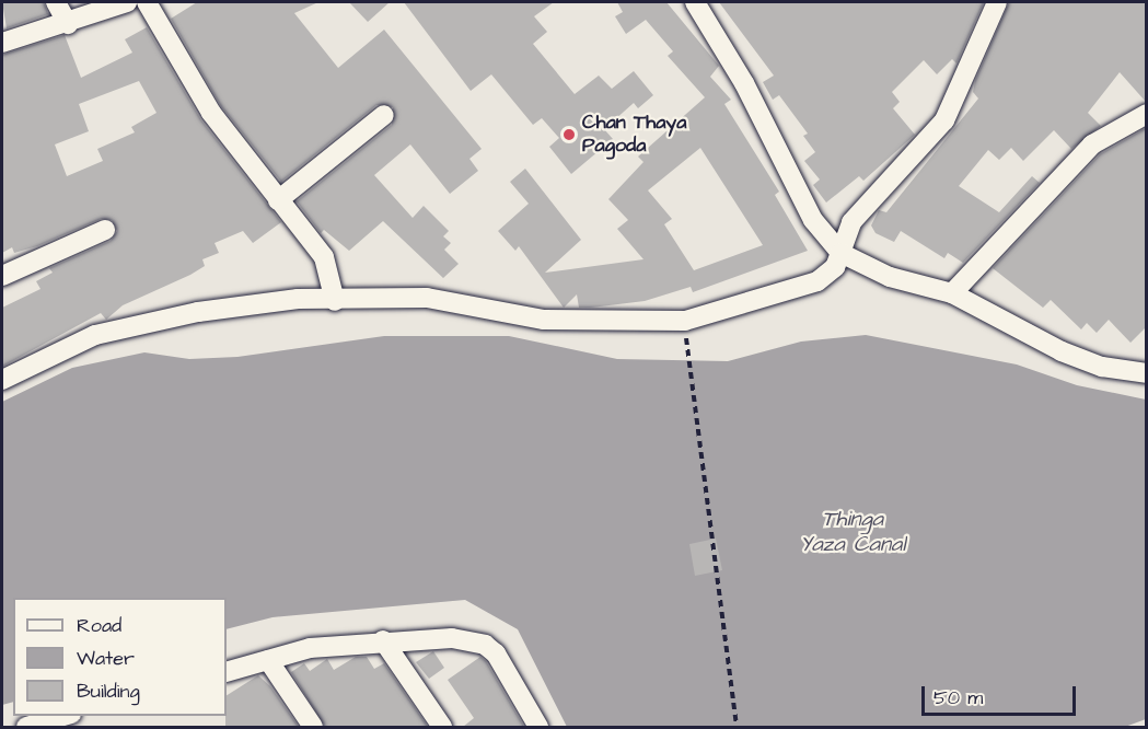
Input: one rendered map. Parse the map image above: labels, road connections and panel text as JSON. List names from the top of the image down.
{
  "water": ["Thinga Yaza Canal"],
  "places": ["Chan Thaya Pagoda"],
  "legend": ["Road", "Water", "Building"],
  "scale_bar": "50 m"
}
